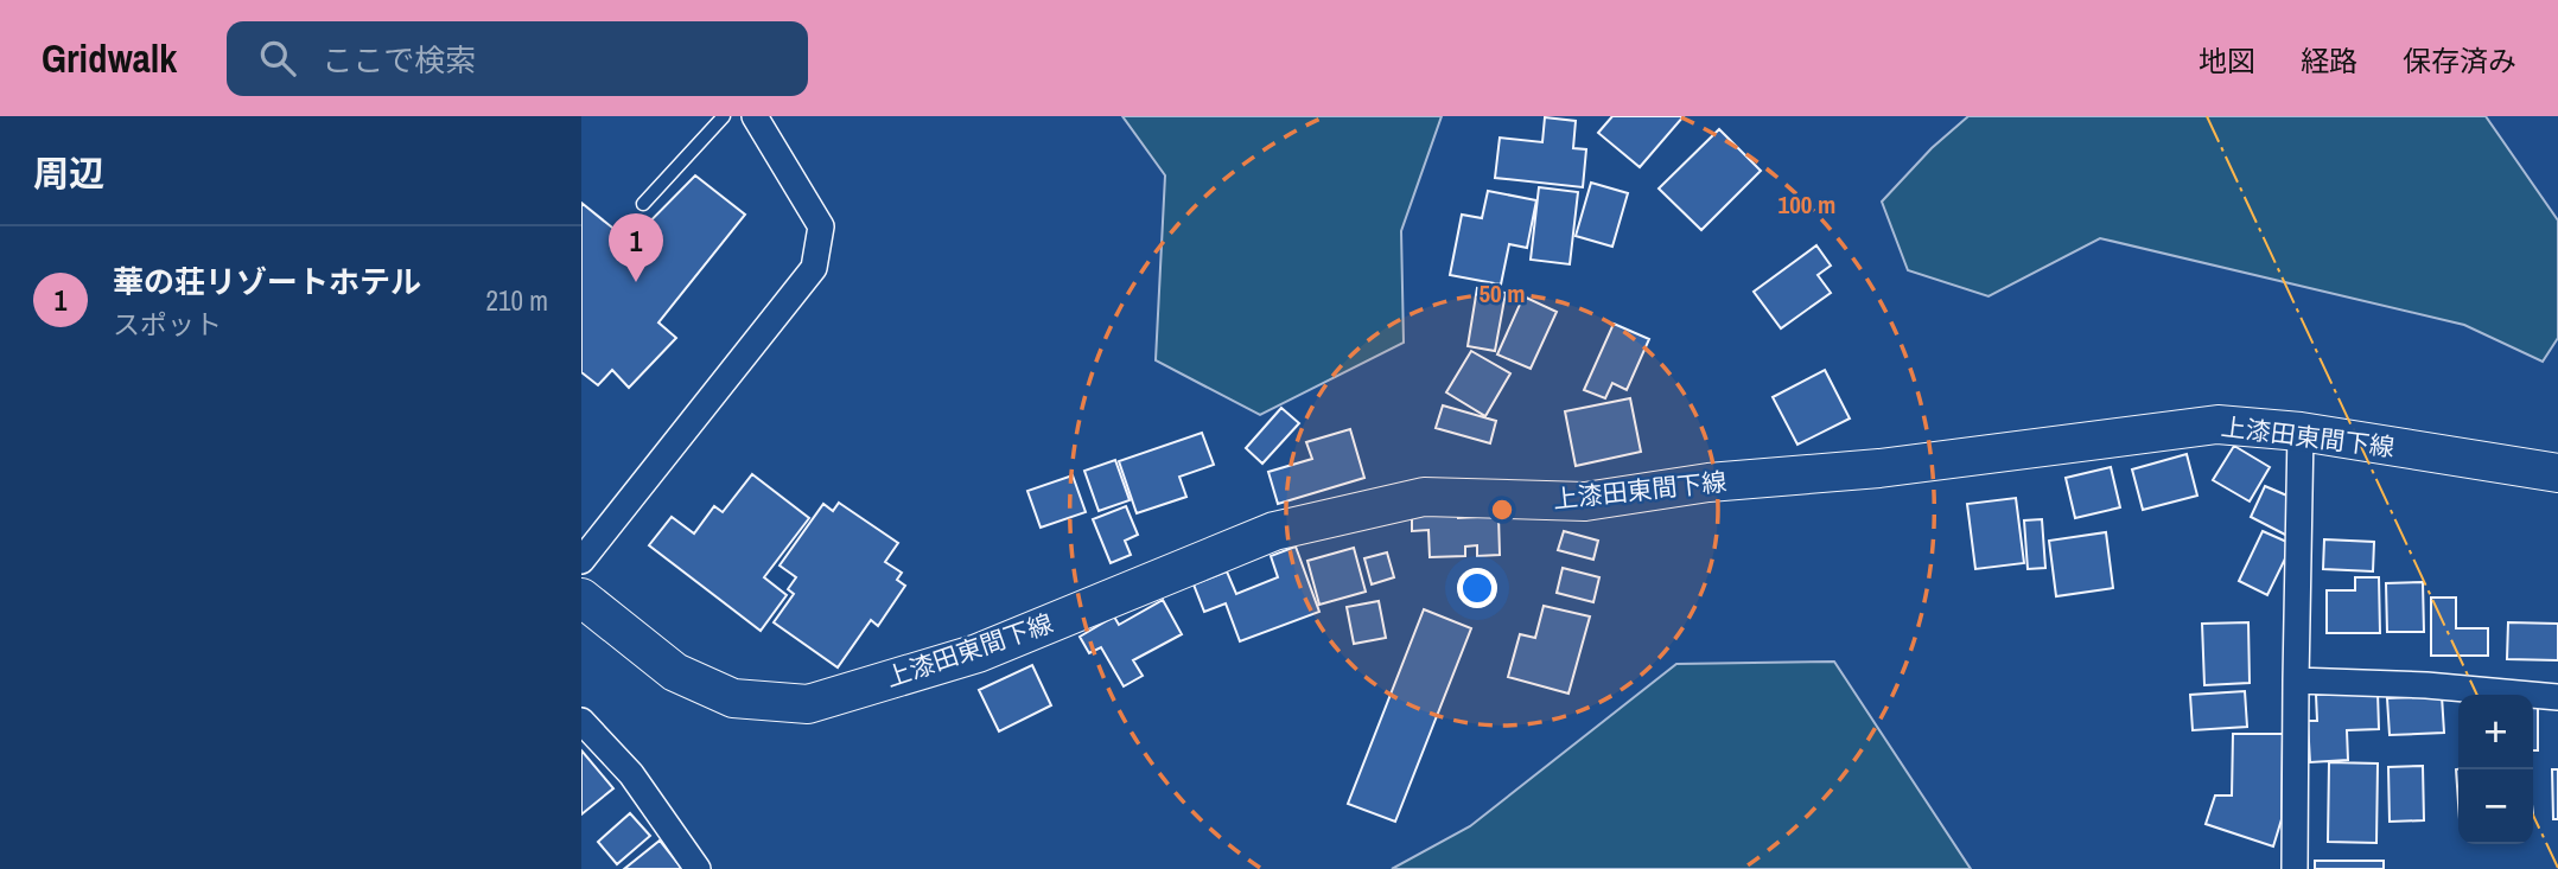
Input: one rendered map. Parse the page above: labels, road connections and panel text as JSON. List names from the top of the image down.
{
  "streets": {
    "main road": ["上漆田東間下線"]
  },
  "page": {
    "header": "Gridwalk",
    "search": "ここで検索",
    "nav": ["地図", "経路", "保存済み"],
    "heading": "周辺",
    "pins": "1",
    "list": [
      {
        "mark": "1",
        "name": "華の荘リゾートホテル",
        "note": "スポット",
        "value": "210 m"
      }
    ],
    "map_buttons": ["+", "−"]
  },
  "rings": ["100 m", "50 m"]
}
